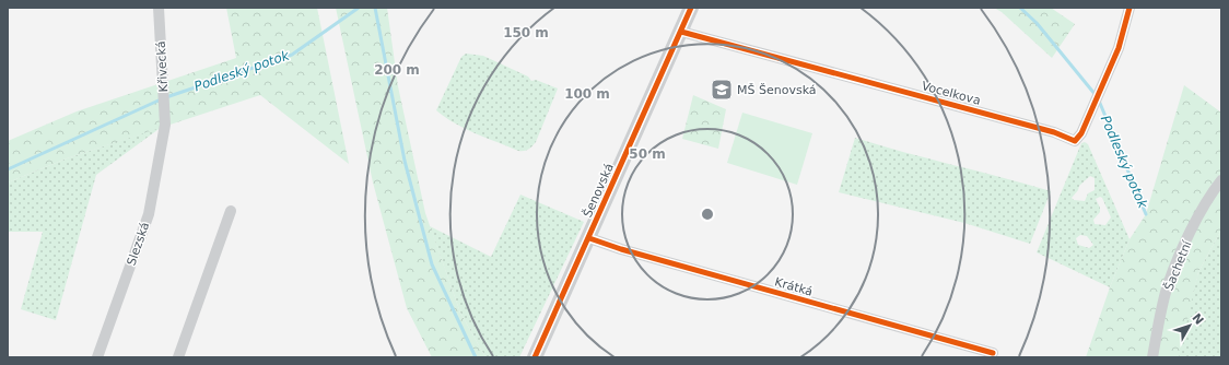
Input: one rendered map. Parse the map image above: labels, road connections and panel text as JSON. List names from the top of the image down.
{
  "streets": {
    "main road": ["Šenovská"],
    "street": [
      "Křivecká",
      "Vocelkova",
      "Slezská",
      "Šachetní",
      "Krátká"
    ]
  },
  "crossings": [
    ["Křivecká", "Slezská"],
    ["Vocelkova", "Šenovská"],
    ["Šenovská", "Krátká"]
  ],
  "water": ["Podleský potok"],
  "places": {
    "school or university": ["MŠ Šenovská"]
  },
  "north": "top right",
  "rings": [
    "150 m",
    "200 m",
    "100 m",
    "50 m"
  ]
}
